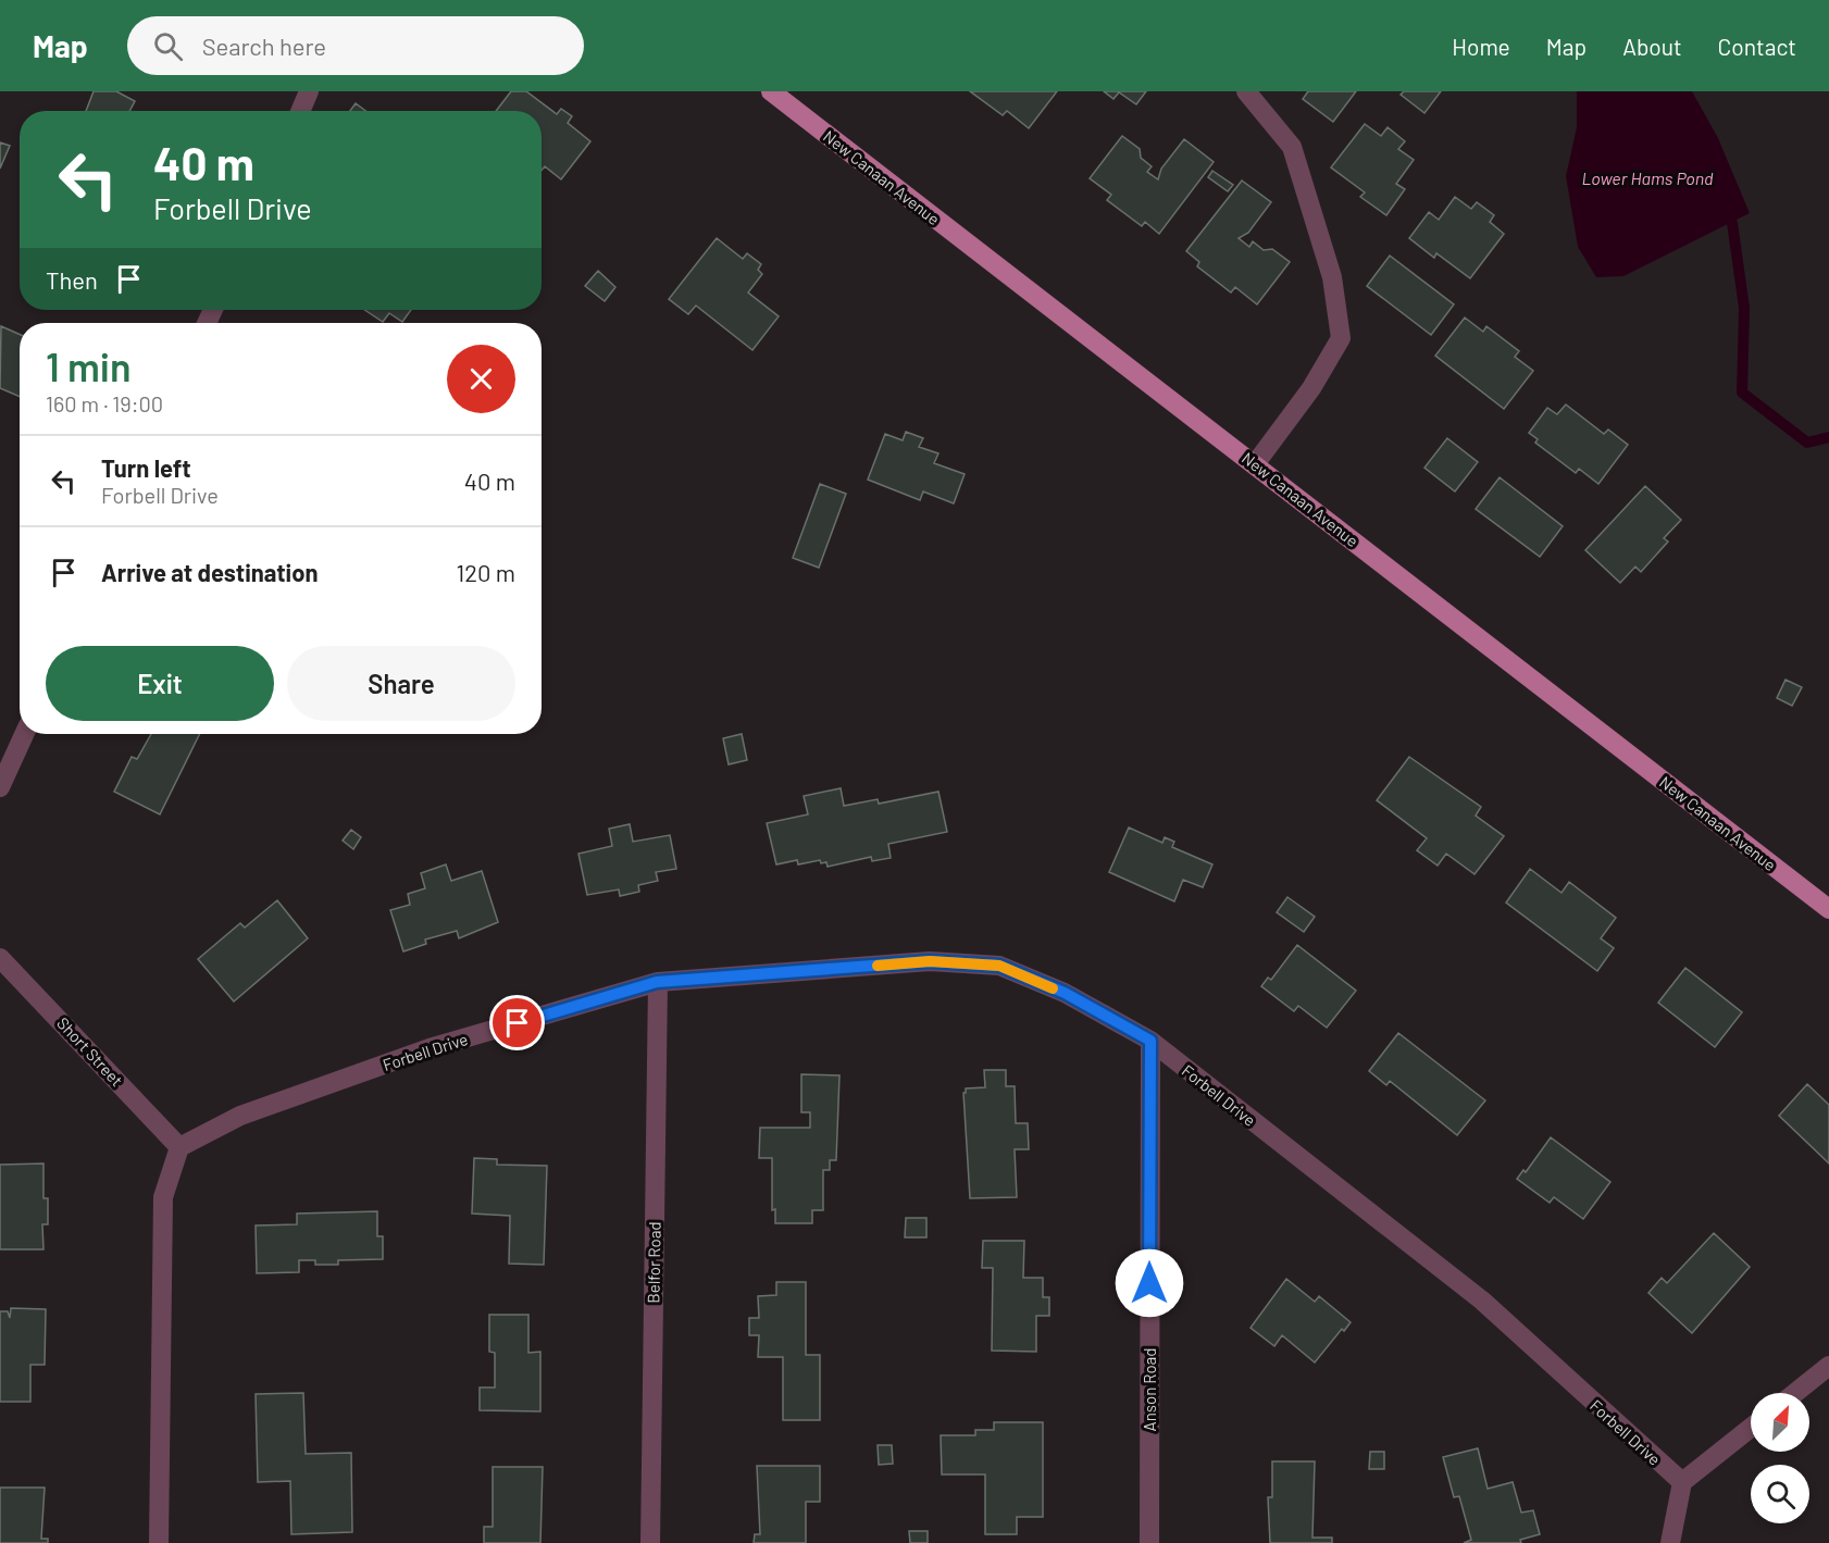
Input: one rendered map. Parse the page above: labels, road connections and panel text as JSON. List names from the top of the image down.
{
  "streets": {
    "main road": ["New Canaan Avenue"],
    "street": [
      "Short Street",
      "Forbell Drive",
      "Belfor Road",
      "Anson Road"
    ]
  },
  "crossings": [
    ["Short Street", "Forbell Drive"],
    ["Forbell Drive", "Belfor Road"],
    ["Forbell Drive", "Anson Road"]
  ],
  "water": ["Lower Hams Pond"],
  "north": "top right",
  "page": {
    "header": "Map",
    "search": "Search here",
    "nav": [
      "Home",
      "Map",
      "About",
      "Contact"
    ],
    "turn": ["40 m", "Forbell Drive"],
    "then": "Then",
    "heading": ["1 min", "160 m · 19:00"],
    "list": [
      {
        "name": "Turn left",
        "note": "Forbell Drive",
        "value": "40 m"
      },
      {
        "name": "Arrive at destination",
        "value": "120 m"
      }
    ],
    "buttons": ["Exit", "Share"]
  }
}
